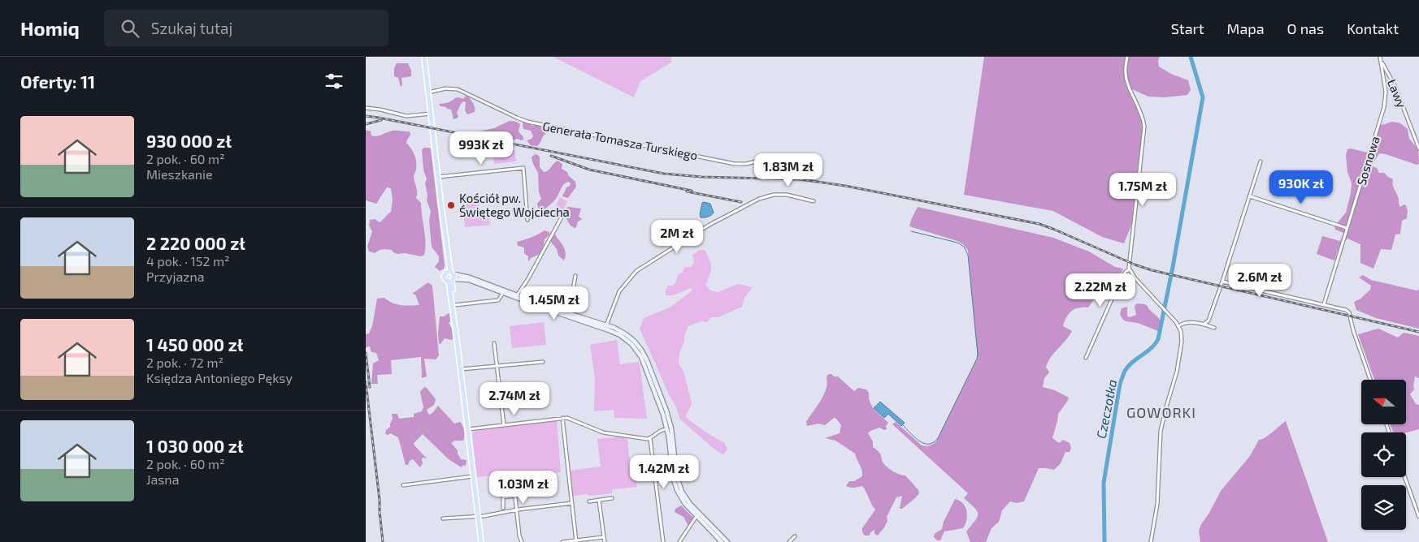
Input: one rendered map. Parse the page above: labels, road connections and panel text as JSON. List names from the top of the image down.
{
  "streets": {
    "street": ["Ławy", "Generała Tomasza Turskiego", "Sosnowa"]
  },
  "crossings": [
    ["Ławy", "Sosnowa"]
  ],
  "districts": ["GOWORKI"],
  "water": ["Czeczotka"],
  "places": ["Kościół pw. Świętego Wojciecha"],
  "north": "left",
  "page": {
    "header": "Homiq",
    "search": "Szukaj tutaj",
    "nav": [
      "Start",
      "Mapa",
      "O nas",
      "Kontakt"
    ],
    "heading": "Oferty: 11",
    "list": [
      {
        "name": "930 000 zł",
        "note": "2 pok. · 60 m² · Mieszkanie"
      },
      {
        "name": "2 220 000 zł",
        "note": "4 pok. · 152 m² · Przyjazna"
      },
      {
        "name": "1 450 000 zł",
        "note": "2 pok. · 72 m² · Księdza Antoniego Pęksy"
      },
      {
        "name": "1 030 000 zł",
        "note": "2 pok. · 60 m² · Jasna"
      }
    ],
    "price": [
      "993K zł",
      "1.83M zł",
      "930K zł",
      "1.75M zł",
      "2M zł",
      "2.6M zł",
      "2.22M zł",
      "1.45M zł",
      "2.74M zł",
      "1.42M zł",
      "1.03M zł"
    ]
  }
}
